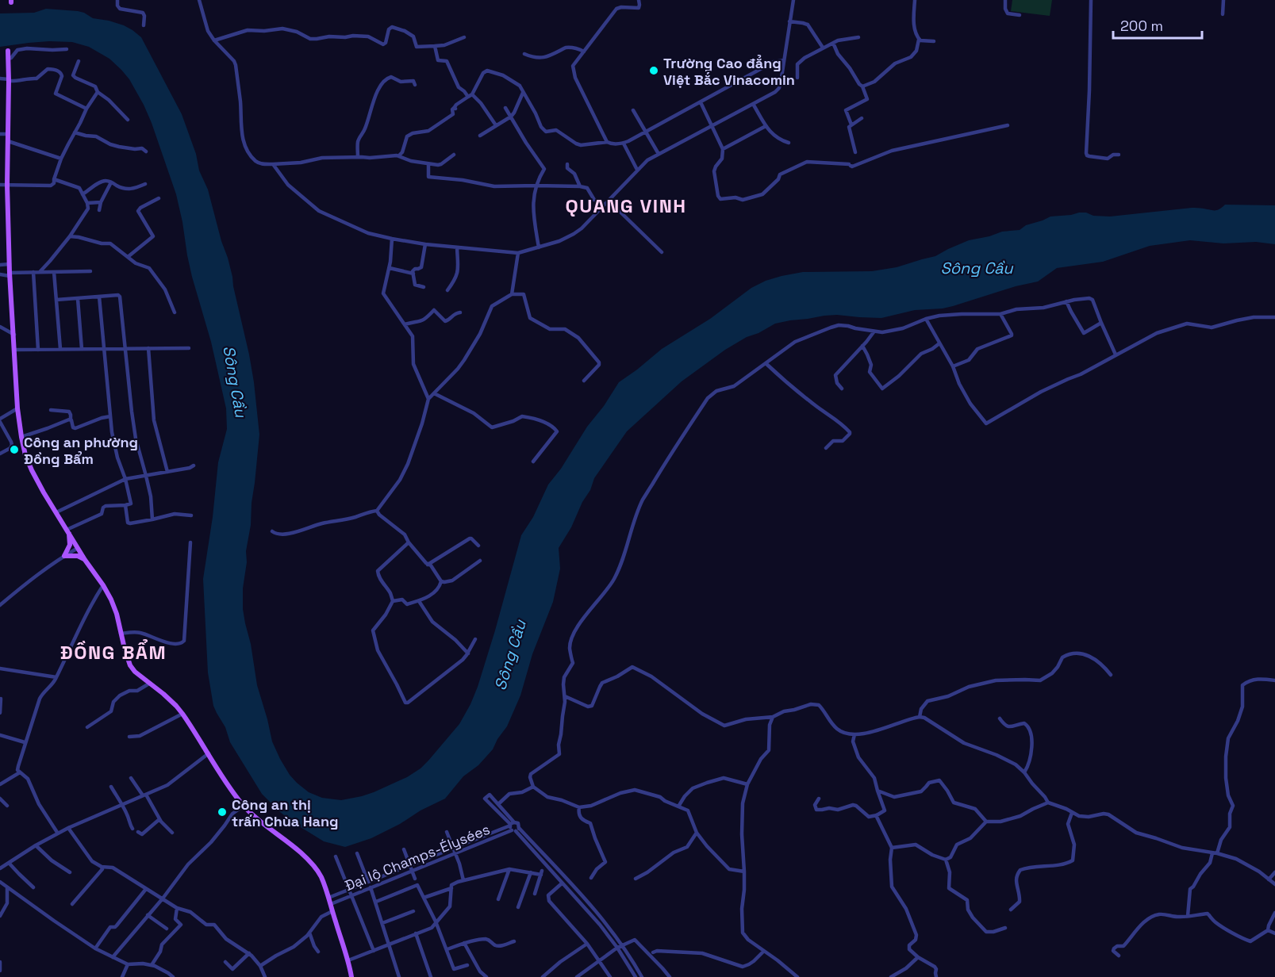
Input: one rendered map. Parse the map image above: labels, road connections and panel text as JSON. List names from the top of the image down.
{
  "streets": {
    "street": ["Đại lộ Champs-Élysées"]
  },
  "districts": ["QUANG VINH", "ĐỒNG BẨM"],
  "water": ["Sông Cầu"],
  "places": ["Trường Cao đẳng Việt Bắc Vinacomin", "Công an phường Đồng Bẩm", "Công an thị trấn Chùa Hang"],
  "scale_bar": "200 m"
}
